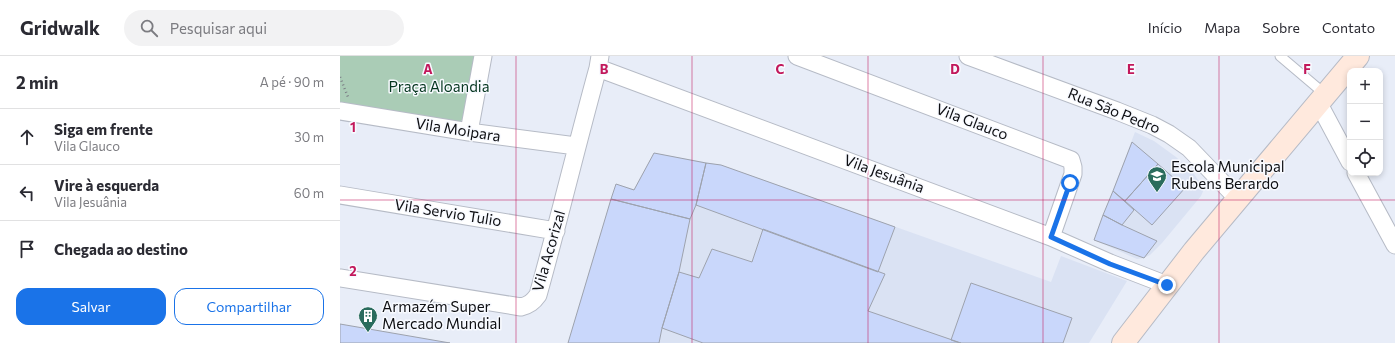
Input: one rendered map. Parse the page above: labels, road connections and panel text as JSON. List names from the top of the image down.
{
  "streets": {
    "street": [
      "Rua São Pedro",
      "Vila Glauco",
      "Vila Moipara",
      "Vila Jesuânia",
      "Vila Servio Tulio",
      "Vila Acorizal"
    ]
  },
  "crossings": [
    ["Vila Glauco", "Vila Jesuânia"],
    ["Vila Moipara", "Vila Acorizal"],
    ["Vila Jesuânia", "Vila Acorizal"],
    ["Vila Servio Tulio", "Vila Acorizal"]
  ],
  "parks": ["Praça Aloandia"],
  "places": {
    "school or university": ["Escola Municipal Rubens Berardo"],
    "building": ["Armazém Super Mercado Mundial"]
  },
  "page": {
    "header": "Gridwalk",
    "search": "Pesquisar aqui",
    "nav": [
      "Início",
      "Mapa",
      "Sobre",
      "Contato"
    ],
    "heading": ["2 min", "A pé · 90 m"],
    "map_buttons": ["+", "−"],
    "list": [
      ["Siga em frente", "Vila Glauco", "30 m"],
      ["Vire à esquerda", "Vila Jesuânia", "60 m"],
      "Chegada ao destino"
    ],
    "buttons": ["Salvar", "Compartilhar"]
  },
  "grid": {
    "columns": [
      "A",
      "B",
      "C",
      "D",
      "E",
      "F"
    ],
    "rows": ["1", "2"]
  }
}
